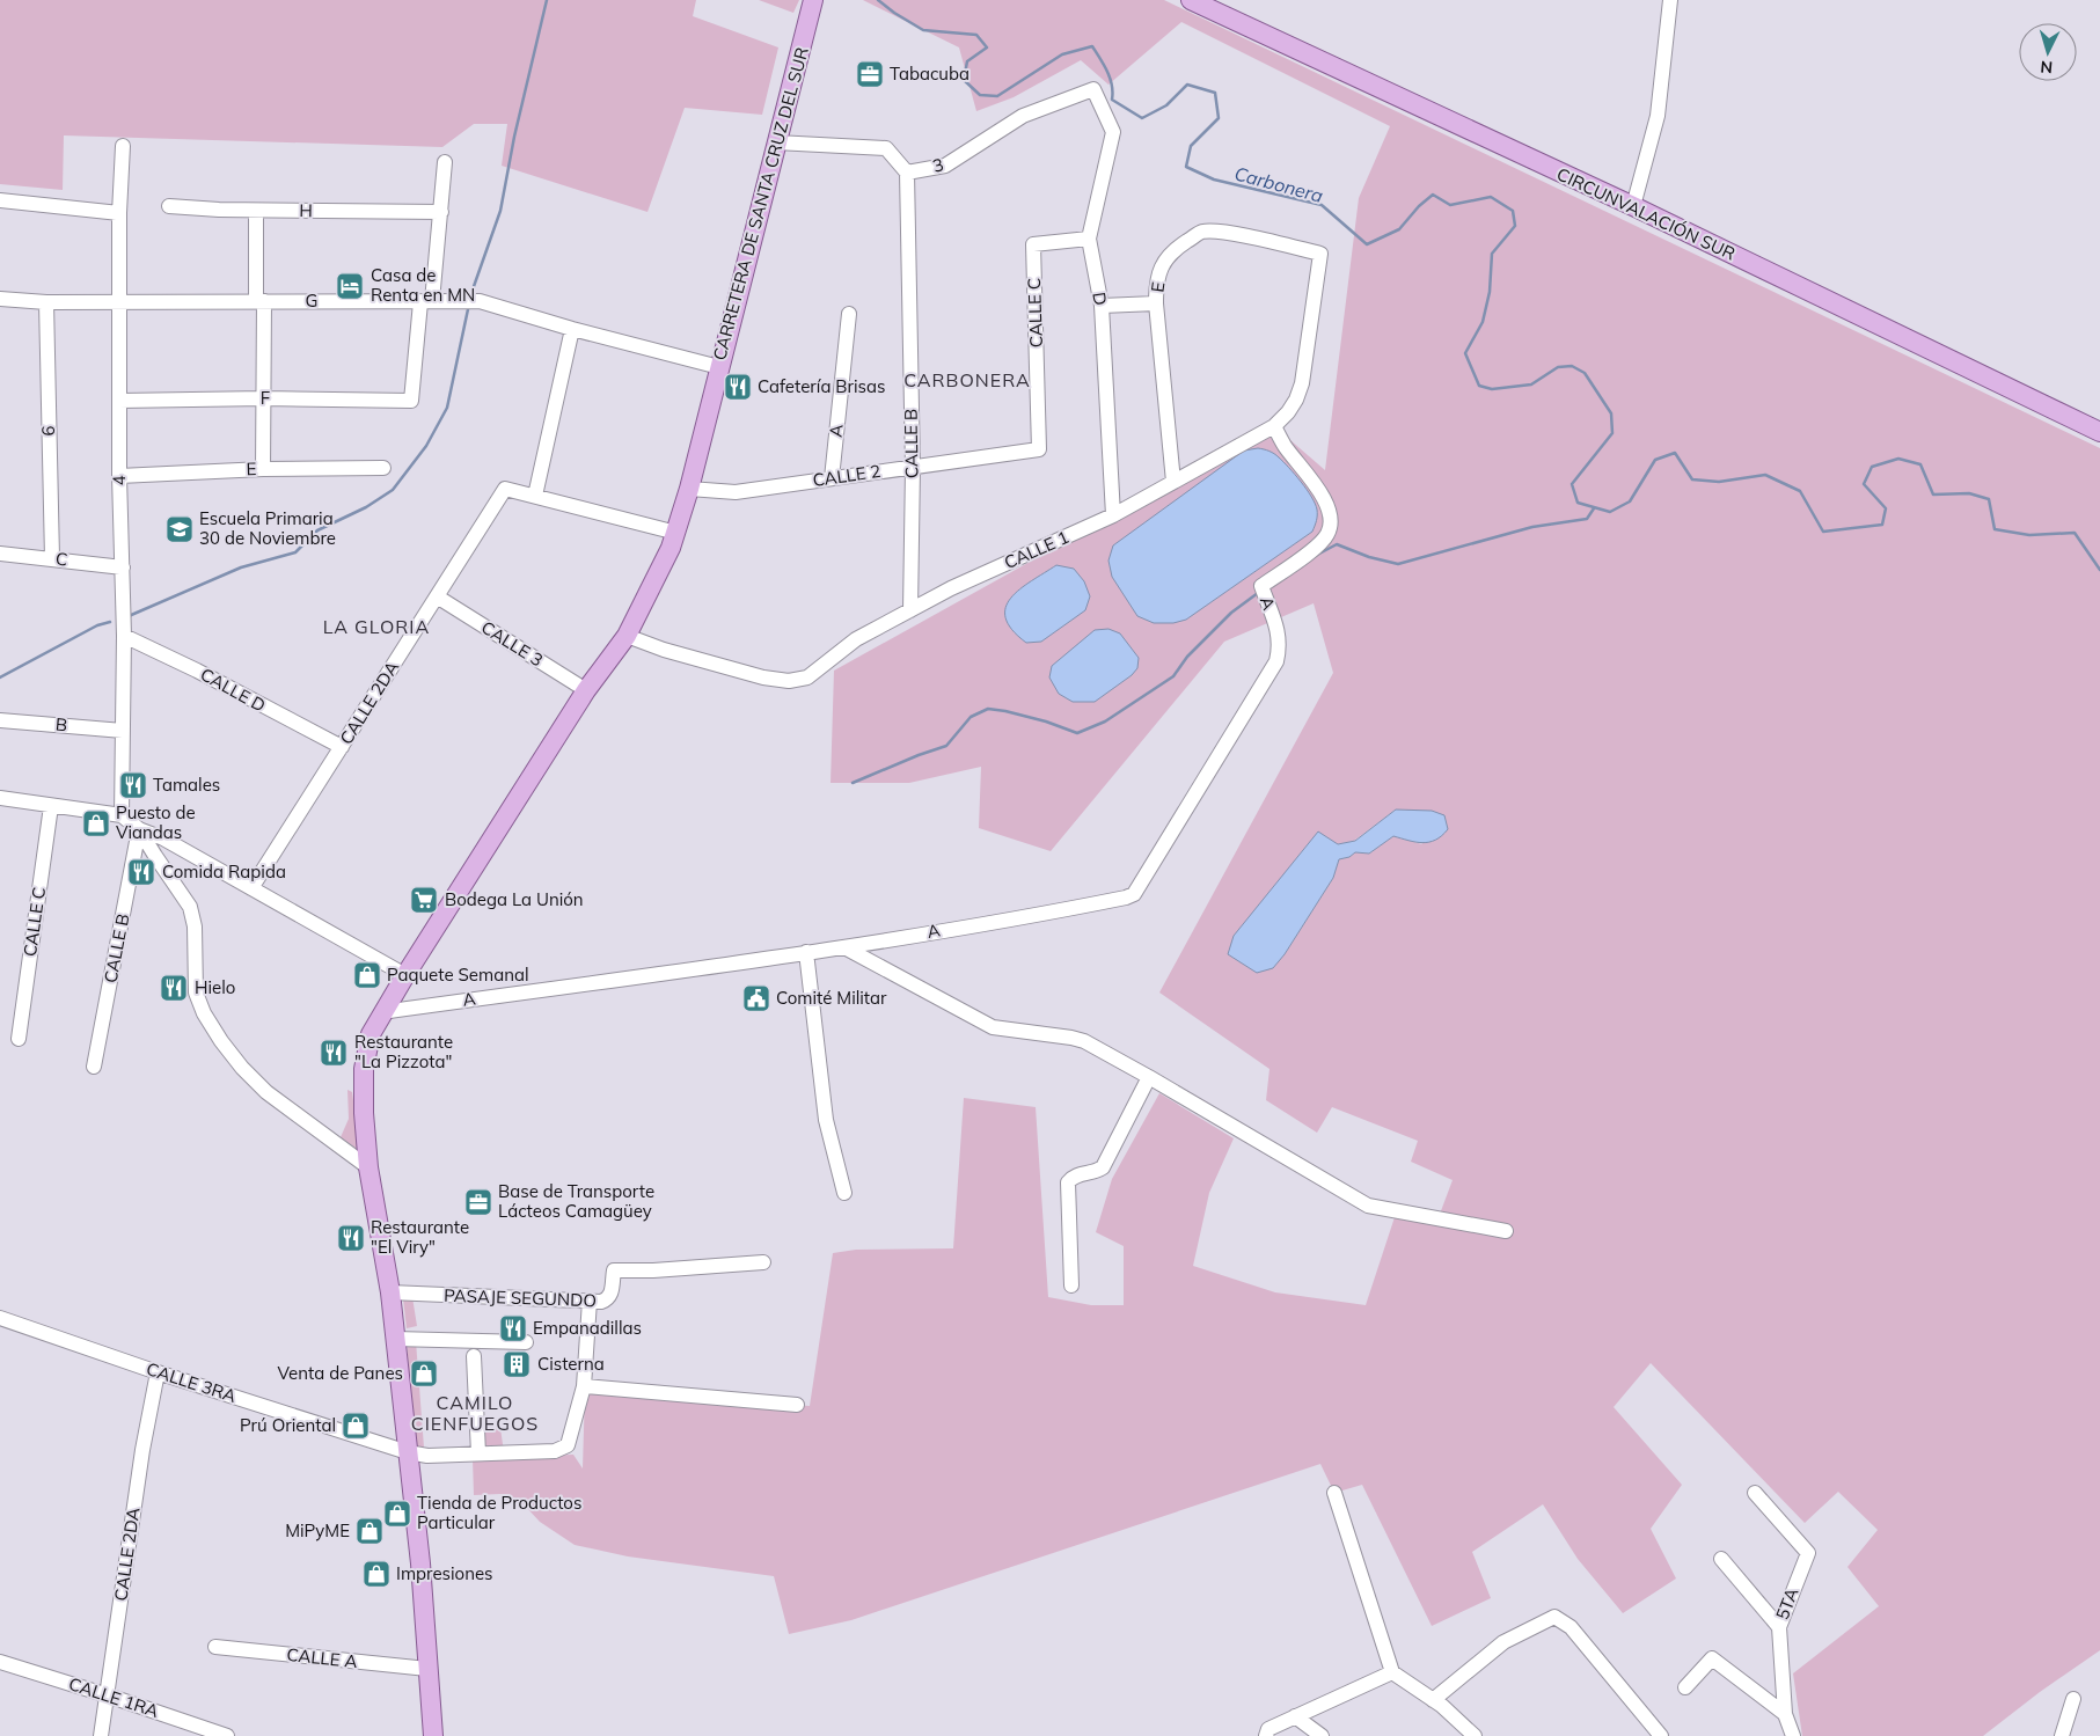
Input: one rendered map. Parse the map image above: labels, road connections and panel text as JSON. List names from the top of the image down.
{
  "streets": {
    "main road": ["CARRETERA DE SANTA CRUZ DEL SUR", "CIRCUNVALACIÓN SUR"],
    "street": [
      "3",
      "H",
      "E",
      "D",
      "G",
      "CALLE C",
      "F",
      "6",
      "A",
      "CALLE B",
      "CALLE 2",
      "4",
      "CALLE 1",
      "C",
      "CALLE 3",
      "CALLE D",
      "CALLE 2DA",
      "B",
      "PASAJE SEGUNDO",
      "CALLE 3RA",
      "5TA",
      "CALLE A",
      "CALLE 1RA"
    ]
  },
  "crossings": [
    ["3", "D"],
    ["3", "CALLE B"],
    ["CARRETERA DE SANTA CRUZ DEL SUR", "G"],
    ["CARRETERA DE SANTA CRUZ DEL SUR", "A"],
    ["CARRETERA DE SANTA CRUZ DEL SUR", "CALLE 2"],
    ["CARRETERA DE SANTA CRUZ DEL SUR", "CALLE 1"],
    ["CARRETERA DE SANTA CRUZ DEL SUR", "CALLE 3"],
    ["CARRETERA DE SANTA CRUZ DEL SUR", "PASAJE SEGUNDO"],
    ["CARRETERA DE SANTA CRUZ DEL SUR", "CALLE 3RA"],
    ["CARRETERA DE SANTA CRUZ DEL SUR", "CALLE A"],
    ["E", "4"],
    ["E", "CALLE 1"],
    ["D", "CALLE C"],
    ["D", "CALLE 1"],
    ["G", "F"],
    ["G", "6"],
    ["G", "4"],
    ["CALLE C", "CALLE 2"],
    ["F", "4"],
    ["6", "C"],
    ["A", "CALLE 2"],
    ["A", "CALLE 1"],
    ["CALLE B", "CALLE 2"],
    ["CALLE B", "CALLE 1"],
    ["4", "C"],
    ["4", "CALLE D"],
    ["4", "B"],
    ["CALLE 3", "CALLE 2DA"],
    ["CALLE D", "CALLE 2DA"],
    ["CALLE 2DA", "CALLE 3RA"],
    ["CALLE 2DA", "CALLE 1RA"]
  ],
  "districts": ["CARBONERA", "LA GLORIA", "CAMILO CIENFUEGOS"],
  "water": ["Carbonera"],
  "places": {
    "office": ["Tabacuba", "Base de Transporte Lácteos Camagüey"],
    "hotel": ["Casa de Renta en MN"],
    "restaurant": [
      "Cafetería Brisas",
      "Tamales",
      "Comida Rapida",
      "Hielo",
      "Restaurante \"La Pizzota\"",
      "Restaurante \"El Viry\"",
      "Empanadillas"
    ],
    "school or university": ["Escuela Primaria 30 de Noviembre"],
    "shop": [
      "Puesto de Viandas",
      "Paquete Semanal",
      "Venta de Panes",
      "Prú Oriental",
      "Tienda de Productos Particular",
      "MiPyME",
      "Impresiones"
    ],
    "supermarket": ["Bodega La Unión"],
    "public building": ["Comité Militar"],
    "building": ["Cisterna"]
  },
  "north": "bottom"
}
